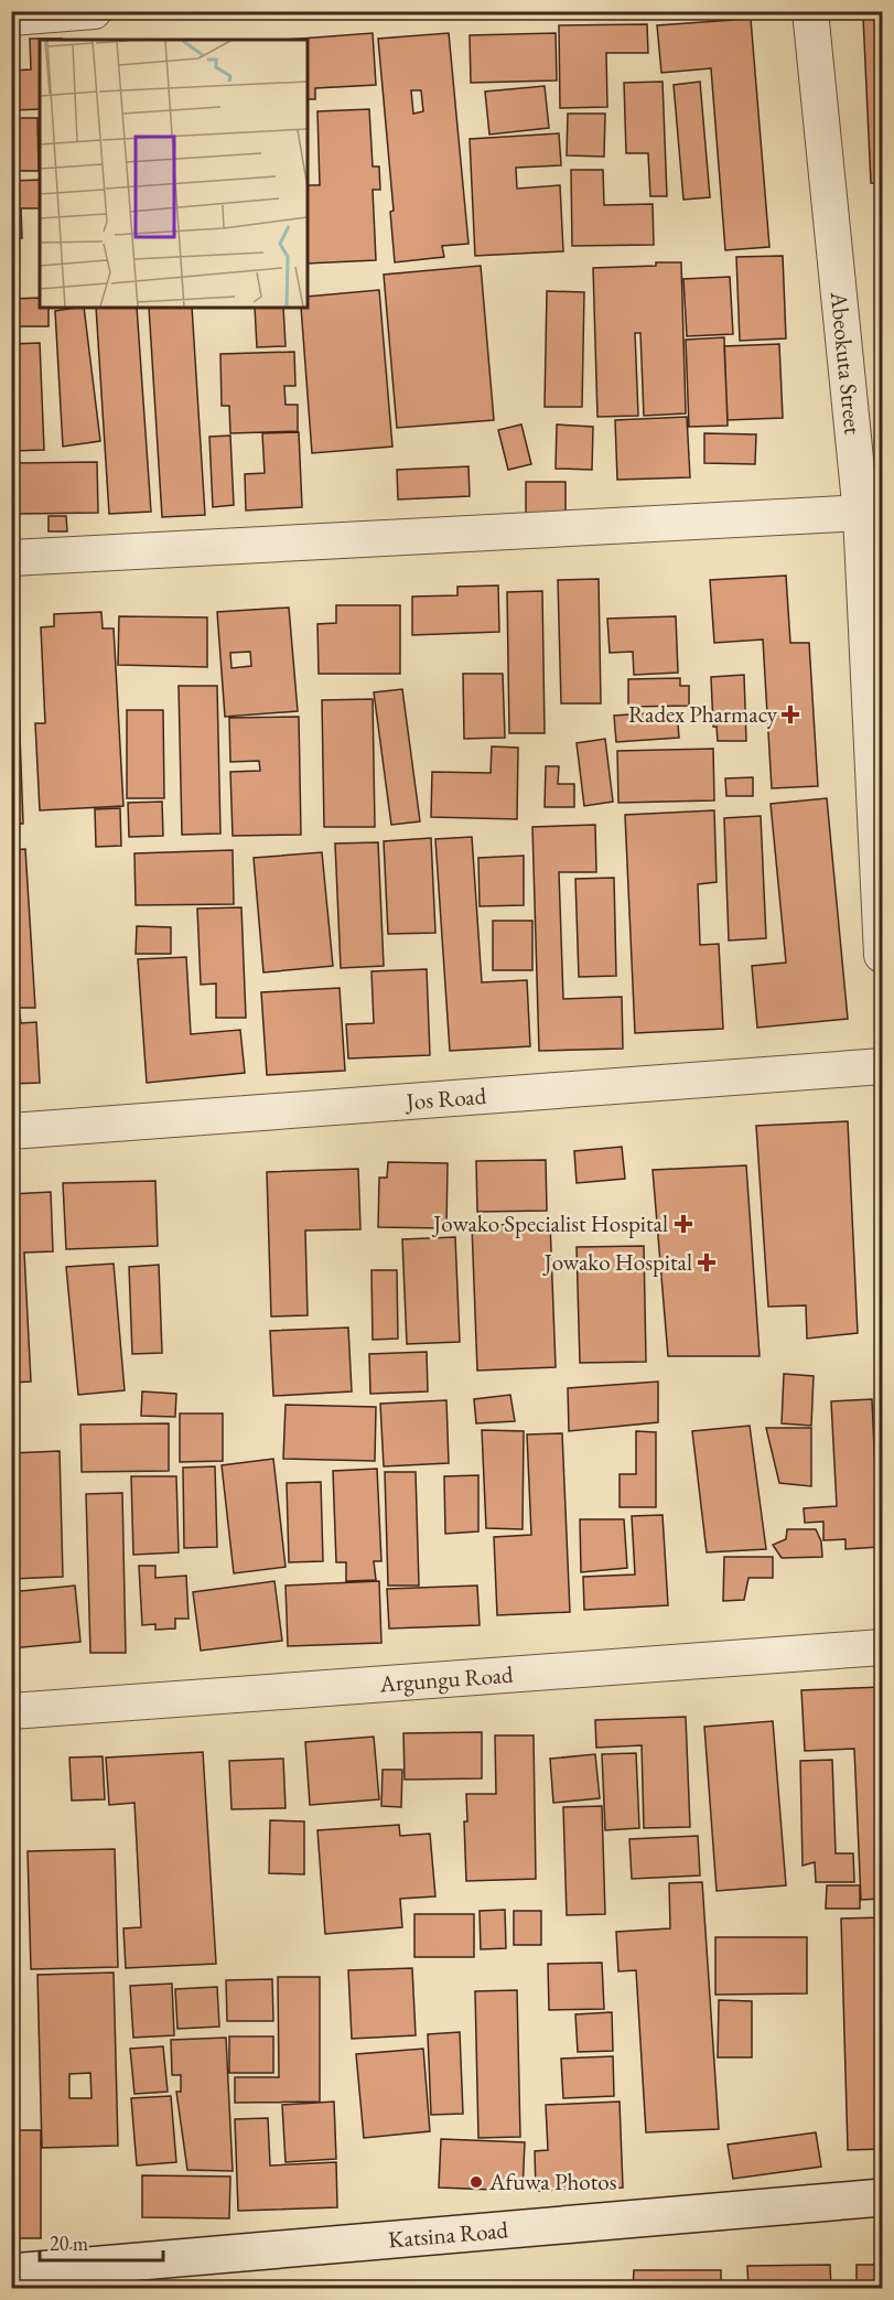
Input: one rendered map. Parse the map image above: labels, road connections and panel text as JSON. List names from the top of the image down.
{
  "streets": {
    "street": [
      "Abeokuta Street",
      "Jos Road",
      "Argungu Road",
      "Katsina Road"
    ]
  },
  "places": {
    "health": ["Radex Pharmacy", "Jowako Specialist Hospital", "Jowako Hospital"],
    "other": ["Afuwa Photos"]
  },
  "scale_bar": "20 m"
}
